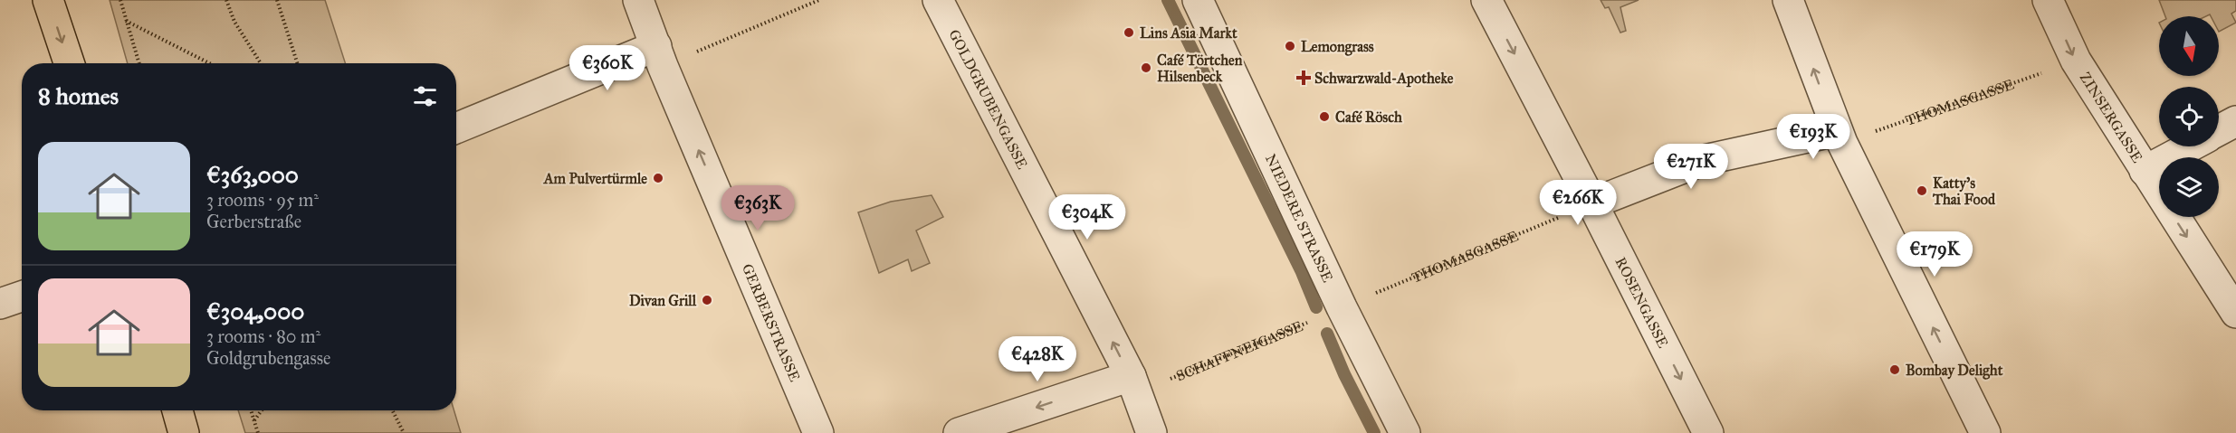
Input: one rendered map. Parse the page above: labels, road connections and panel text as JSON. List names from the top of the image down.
{
  "streets": {
    "street": [
      "GOLDGRUBENGASSE",
      "ZINSERGASSE",
      "NIEDERE STRASSE",
      "ROSENGASSE",
      "GERBERSTRASSE"
    ],
    "path": ["THOMASGASSE", "SCHAFFNEIGASSE"]
  },
  "crossings": [
    ["GOLDGRUBENGASSE", "SCHAFFNEIGASSE"],
    ["THOMASGASSE", "ZINSERGASSE"],
    ["THOMASGASSE", "NIEDERE STRASSE"],
    ["THOMASGASSE", "ROSENGASSE"],
    ["THOMASGASSE", "SCHAFFNEIGASSE"],
    ["NIEDERE STRASSE", "SCHAFFNEIGASSE"]
  ],
  "one_way": ["GOLDGRUBENGASSE", "GERBERSTRASSE"],
  "places": {
    "other": [
      "Lins Asia Markt",
      "Lemongrass",
      "Café Törtchen Hilsenbeck",
      "Café Rösch",
      "Am Pulvertürmle",
      "Katty's Thai Food",
      "Divan Grill",
      "Bombay Delight"
    ],
    "health": ["Schwarzwald-Apotheke"]
  },
  "north": "bottom",
  "page": {
    "price": [
      "€360K",
      "€193K",
      "€271K",
      "€266K",
      "€363K",
      "€304K",
      "€179K",
      "€428K"
    ],
    "heading": "8 homes",
    "list": [
      {
        "name": "€363,000",
        "note": "3 rooms · 95 m² · Gerberstraße"
      },
      {
        "name": "€304,000",
        "note": "3 rooms · 80 m² · Goldgrubengasse"
      }
    ]
  }
}
